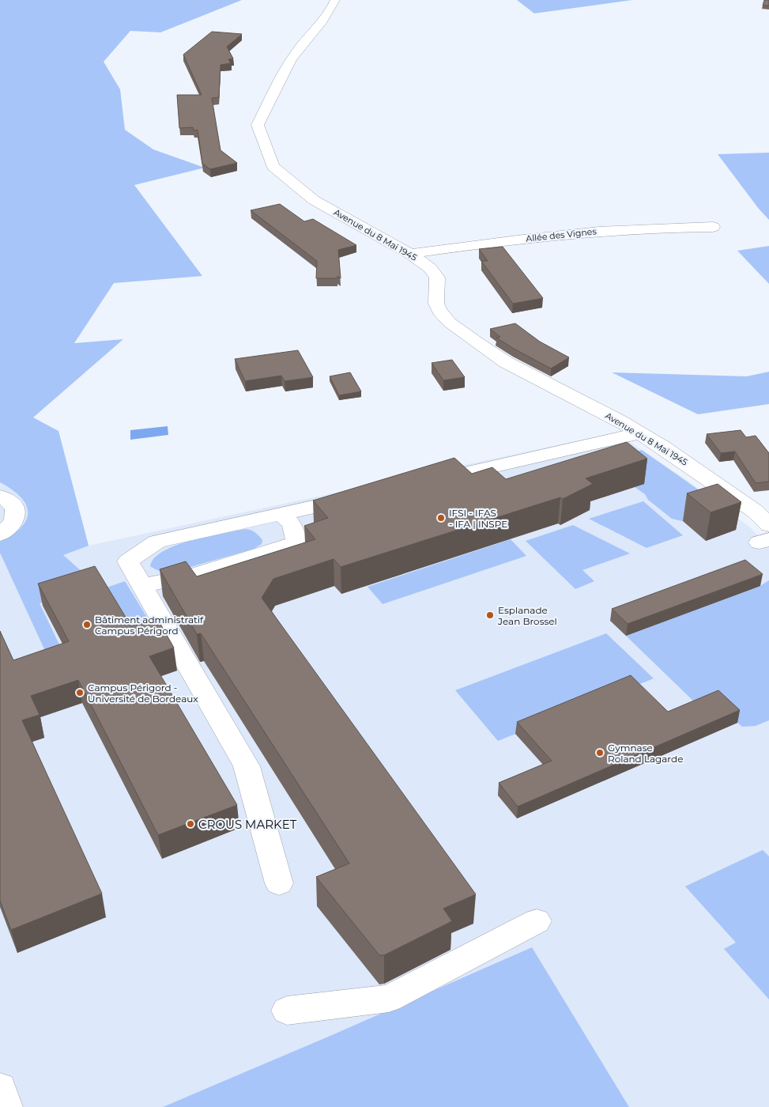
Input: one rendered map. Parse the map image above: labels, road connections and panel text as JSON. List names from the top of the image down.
{
  "streets": {
    "street": ["Avenue du 8 Mai 1945", "Allée des Vignes"]
  },
  "crossings": [
    ["Avenue du 8 Mai 1945", "Allée des Vignes"]
  ],
  "places": [
    "IFSI - IFAS - IFA | INSPE",
    "Esplanade Jean Brossel",
    "Bâtiment administratif Campus Périgord",
    "Campus Périgord - Université de Bordeaux",
    "Gymnase Roland Lagarde",
    "CROUS MARKET"
  ]
}
